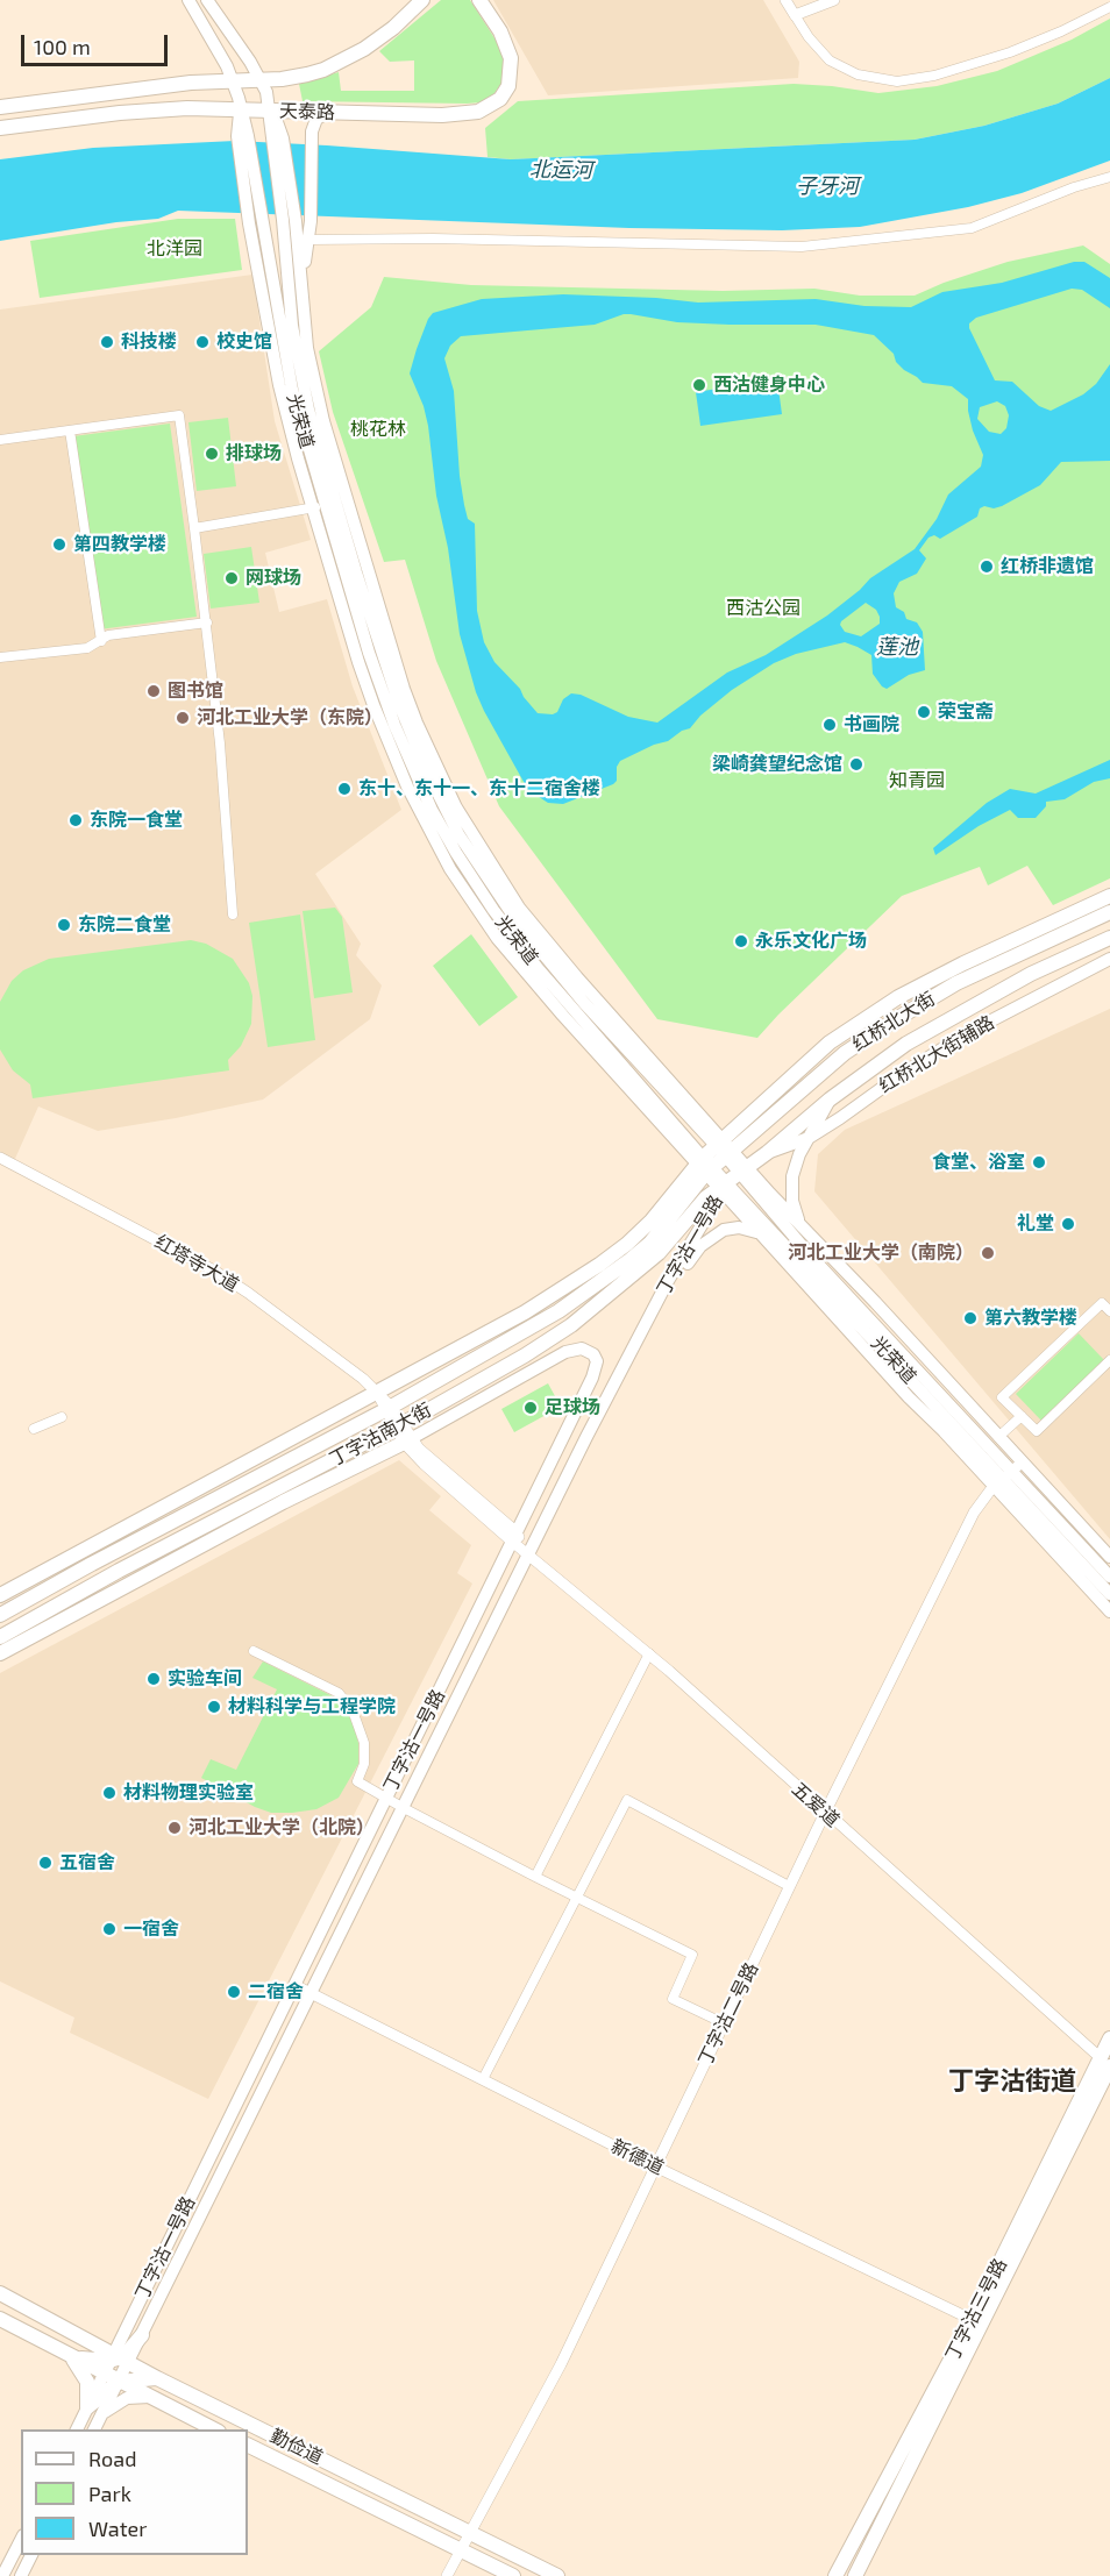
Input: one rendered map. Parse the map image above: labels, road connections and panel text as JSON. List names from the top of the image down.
{
  "streets": {
    "main road": [
      "天泰路",
      "光荣道",
      "红桥北大街",
      "红桥北大街辅路",
      "丁字沽一号路",
      "丁字沽南大街",
      "丁字沽三号路",
      "勤俭道"
    ],
    "street": [
      "红塔寺大道",
      "五爱道",
      "丁字沽二号路",
      "新德道"
    ]
  },
  "crossings": [
    ["天泰路", "光荣道"],
    ["光荣道", "红桥北大街"],
    ["光荣道", "丁字沽一号路"],
    ["光荣道", "丁字沽南大街"],
    ["光荣道", "丁字沽二号路"],
    ["红桥北大街", "红桥北大街辅路"],
    ["红桥北大街", "丁字沽一号路"],
    ["红桥北大街", "丁字沽南大街"],
    ["丁字沽一号路", "丁字沽南大街"],
    ["丁字沽一号路", "五爱道"],
    ["丁字沽一号路", "新德道"],
    ["丁字沽一号路", "勤俭道"],
    ["红塔寺大道", "丁字沽南大街"],
    ["红塔寺大道", "五爱道"],
    ["丁字沽南大街", "五爱道"],
    ["五爱道", "丁字沽二号路"],
    ["五爱道", "丁字沽三号路"],
    ["丁字沽二号路", "新德道"],
    ["丁字沽二号路", "勤俭道"],
    ["新德道", "丁字沽三号路"]
  ],
  "districts": ["丁字沽街道"],
  "water": ["北运河", "子牙河", "莲池"],
  "parks": [
    "北洋园",
    "桃花林",
    "西沽公园",
    "知青园"
  ],
  "places": [
    "科技楼",
    "校史馆",
    "西沽健身中心",
    "排球场",
    "第四教学楼",
    "红桥非遗馆",
    "网球场",
    "图书馆",
    "荣宝斋",
    "河北工业大学（东院）",
    "书画院",
    "梁崎龚望纪念馆",
    "东十、东十一、东十二宿舍楼",
    "东院一食堂",
    "东院二食堂",
    "永乐文化广场",
    "食堂、浴室",
    "礼堂",
    "河北工业大学（南院）",
    "第六教学楼",
    "足球场",
    "实验车间",
    "材料科学与工程学院",
    "材料物理实验室",
    "河北工业大学（北院）",
    "五宿舍",
    "一宿舍",
    "二宿舍"
  ],
  "legend": ["Road", "Park", "Water"],
  "scale_bar": "100 m"
}
